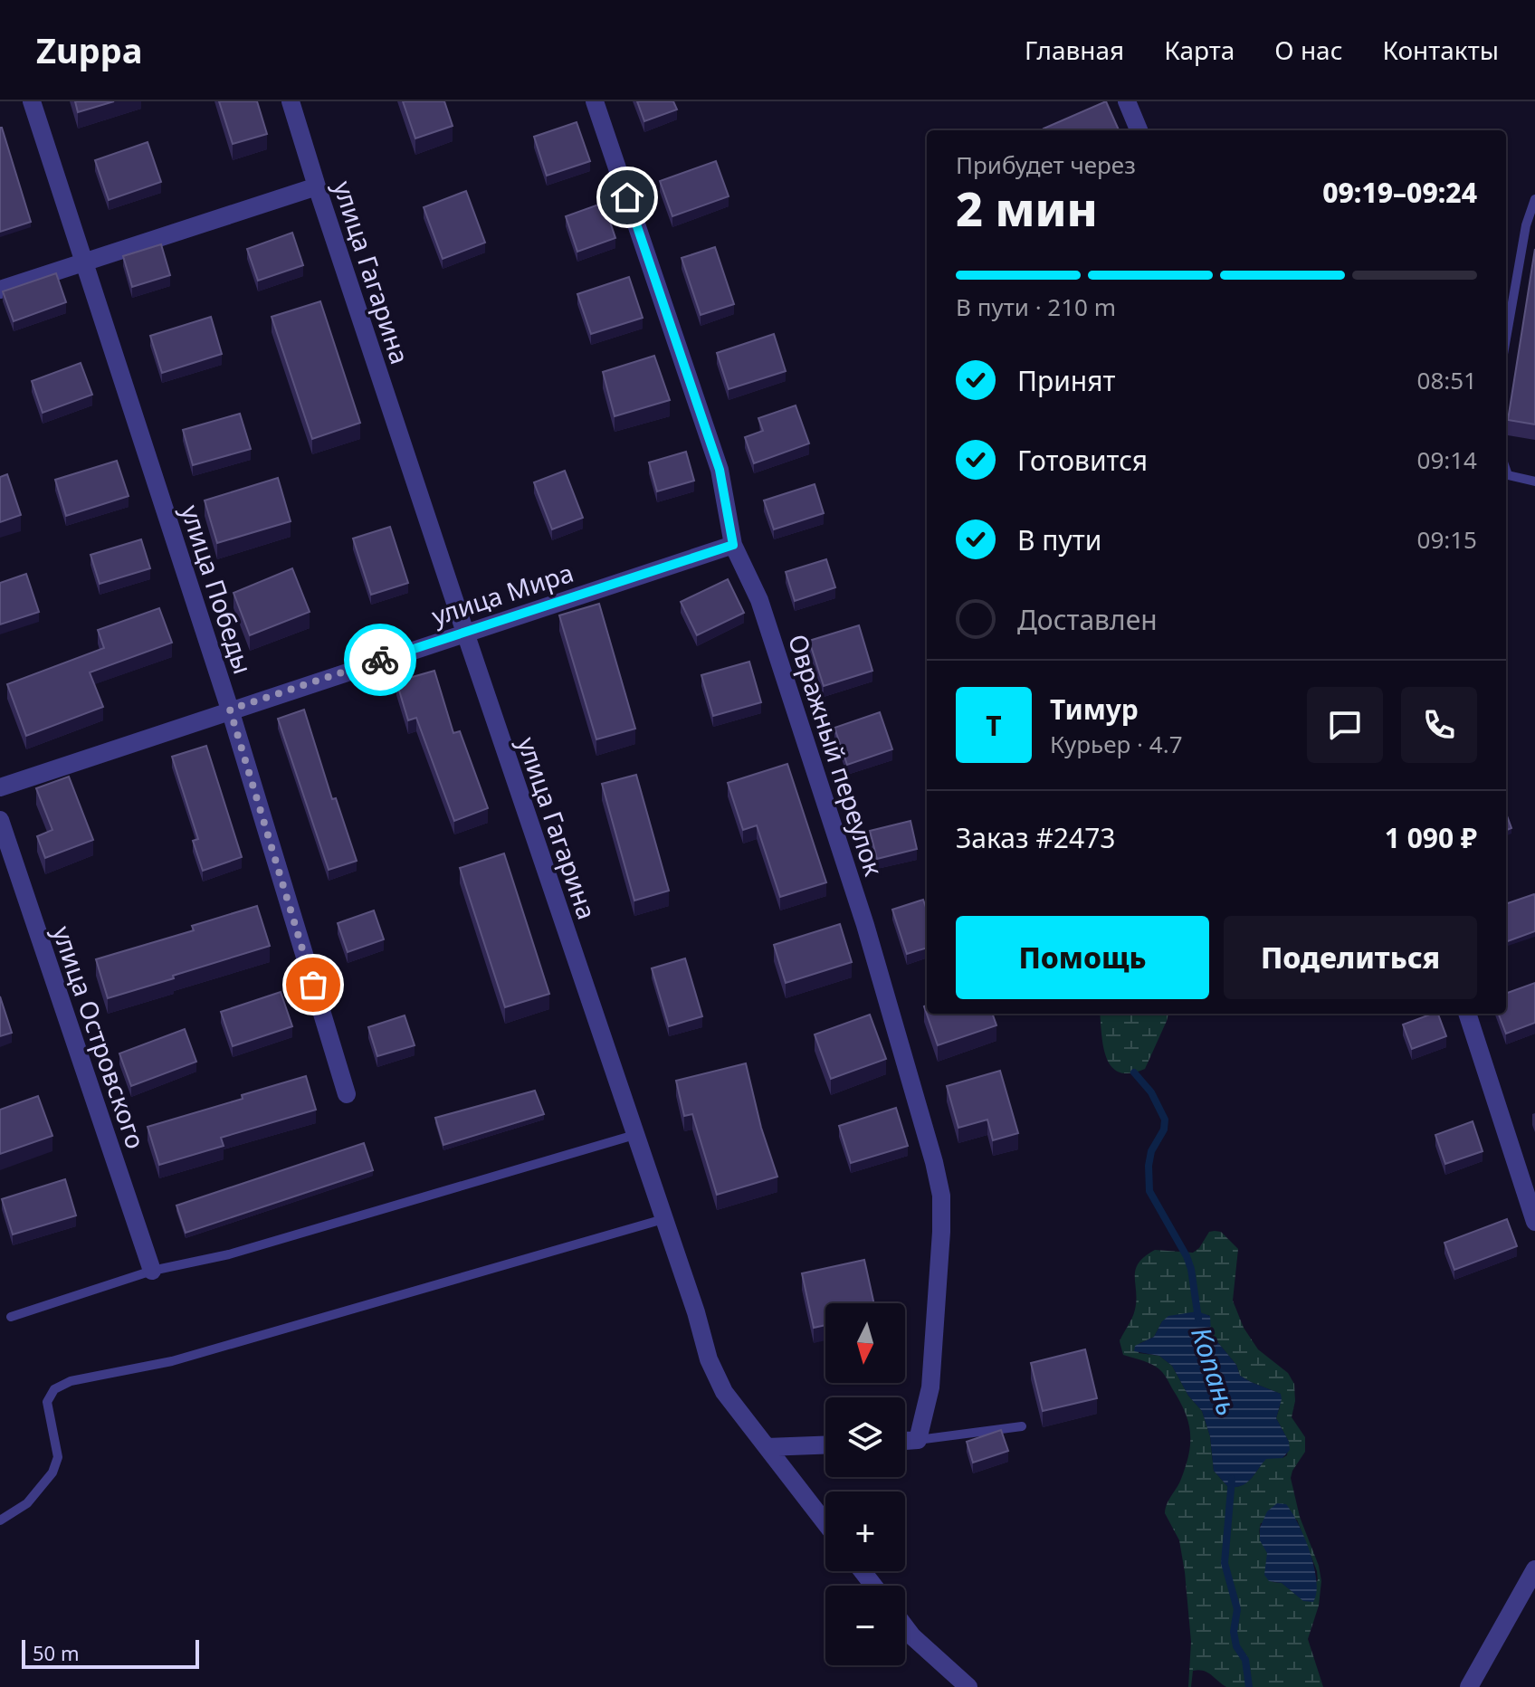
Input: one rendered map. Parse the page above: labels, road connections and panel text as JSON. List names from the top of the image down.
{
  "streets": {
    "street": [
      "улица Гагарина",
      "улица Победы",
      "улица Мира",
      "Овражный переулок",
      "улица Островского"
    ]
  },
  "crossings": [
    ["улица Гагарина", "улица Мира"],
    ["улица Победы", "улица Мира"],
    ["улица Мира", "Овражный переулок"]
  ],
  "water": ["Копань"],
  "scale_bar": "50 m",
  "north": "bottom",
  "page": {
    "header": "Zuppa",
    "nav": [
      "Главная",
      "Карта",
      "О нас",
      "Контакты"
    ],
    "heading": ["2 мин", "Прибудет через", "09:19–09:24"],
    "panel": [
      "Тимур",
      "Курьер · 4.7",
      "Заказ #2473",
      "1 090 ₽"
    ],
    "bar": "В пути · 210 m",
    "list": [
      ["Принят", "08:51"],
      ["Готовится", "09:14"],
      ["В пути", "09:15"],
      "Доставлен"
    ],
    "round": "Т",
    "buttons": ["Помощь", "Поделиться"],
    "map_buttons": ["+", "−"],
    "scale": "50 m"
  }
}
